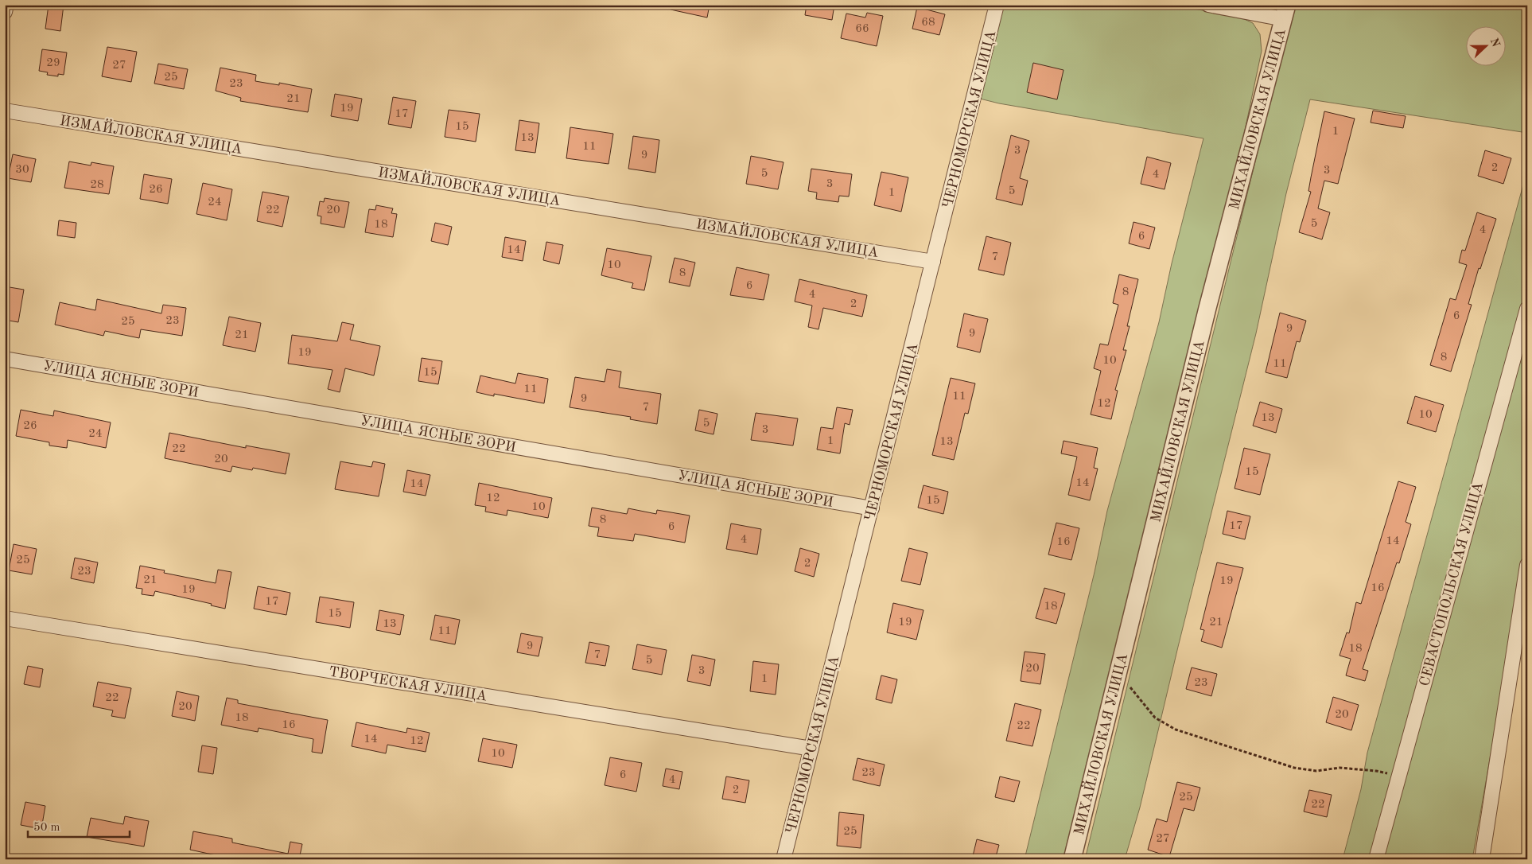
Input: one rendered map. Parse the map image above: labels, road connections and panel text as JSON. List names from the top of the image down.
{
  "streets": {
    "street": [
      "ЧЕРНОМОРСКАЯ УЛИЦА",
      "МИХАЙЛОВСКАЯ УЛИЦА",
      "ИЗМАЙЛОВСКАЯ УЛИЦА",
      "УЛИЦА ЯСНЫЕ ЗОРИ",
      "СЕВАСТОПОЛЬСКАЯ УЛИЦА",
      "ТВОРЧЕСКАЯ УЛИЦА"
    ]
  },
  "crossings": [
    ["ЧЕРНОМОРСКАЯ УЛИЦА", "ИЗМАЙЛОВСКАЯ УЛИЦА"],
    ["ЧЕРНОМОРСКАЯ УЛИЦА", "УЛИЦА ЯСНЫЕ ЗОРИ"],
    ["ЧЕРНОМОРСКАЯ УЛИЦА", "ТВОРЧЕСКАЯ УЛИЦА"]
  ],
  "house_numbers": [
    "68",
    "66",
    "29",
    "27",
    "25",
    "23",
    "21",
    "19",
    "17",
    "15",
    "1",
    "13",
    "11",
    "3",
    "9",
    "2",
    "30",
    "3",
    "5",
    "4",
    "3",
    "28",
    "26",
    "5",
    "1",
    "24",
    "22",
    "20",
    "5",
    "18",
    "4",
    "6",
    "14",
    "7",
    "10",
    "8",
    "6",
    "8",
    "4",
    "2",
    "6",
    "23",
    "25",
    "9",
    "9",
    "21",
    "19",
    "8",
    "10",
    "11",
    "15",
    "11",
    "11",
    "9",
    "12",
    "7",
    "10",
    "13",
    "5",
    "26",
    "3",
    "24",
    "1",
    "13",
    "22",
    "20",
    "15",
    "14",
    "14",
    "12",
    "15",
    "10",
    "8",
    "17",
    "6",
    "4",
    "14",
    "16",
    "25",
    "2",
    "23",
    "21",
    "19",
    "16",
    "19",
    "17",
    "18",
    "15",
    "19",
    "21",
    "13",
    "11",
    "9",
    "18",
    "7",
    "5",
    "20",
    "3",
    "1",
    "23",
    "22",
    "20",
    "20",
    "18",
    "16",
    "22",
    "14",
    "12",
    "10",
    "23",
    "6",
    "4",
    "2",
    "25",
    "22",
    "25",
    "27"
  ],
  "scale_bar": "50 m",
  "north": "right"
}
